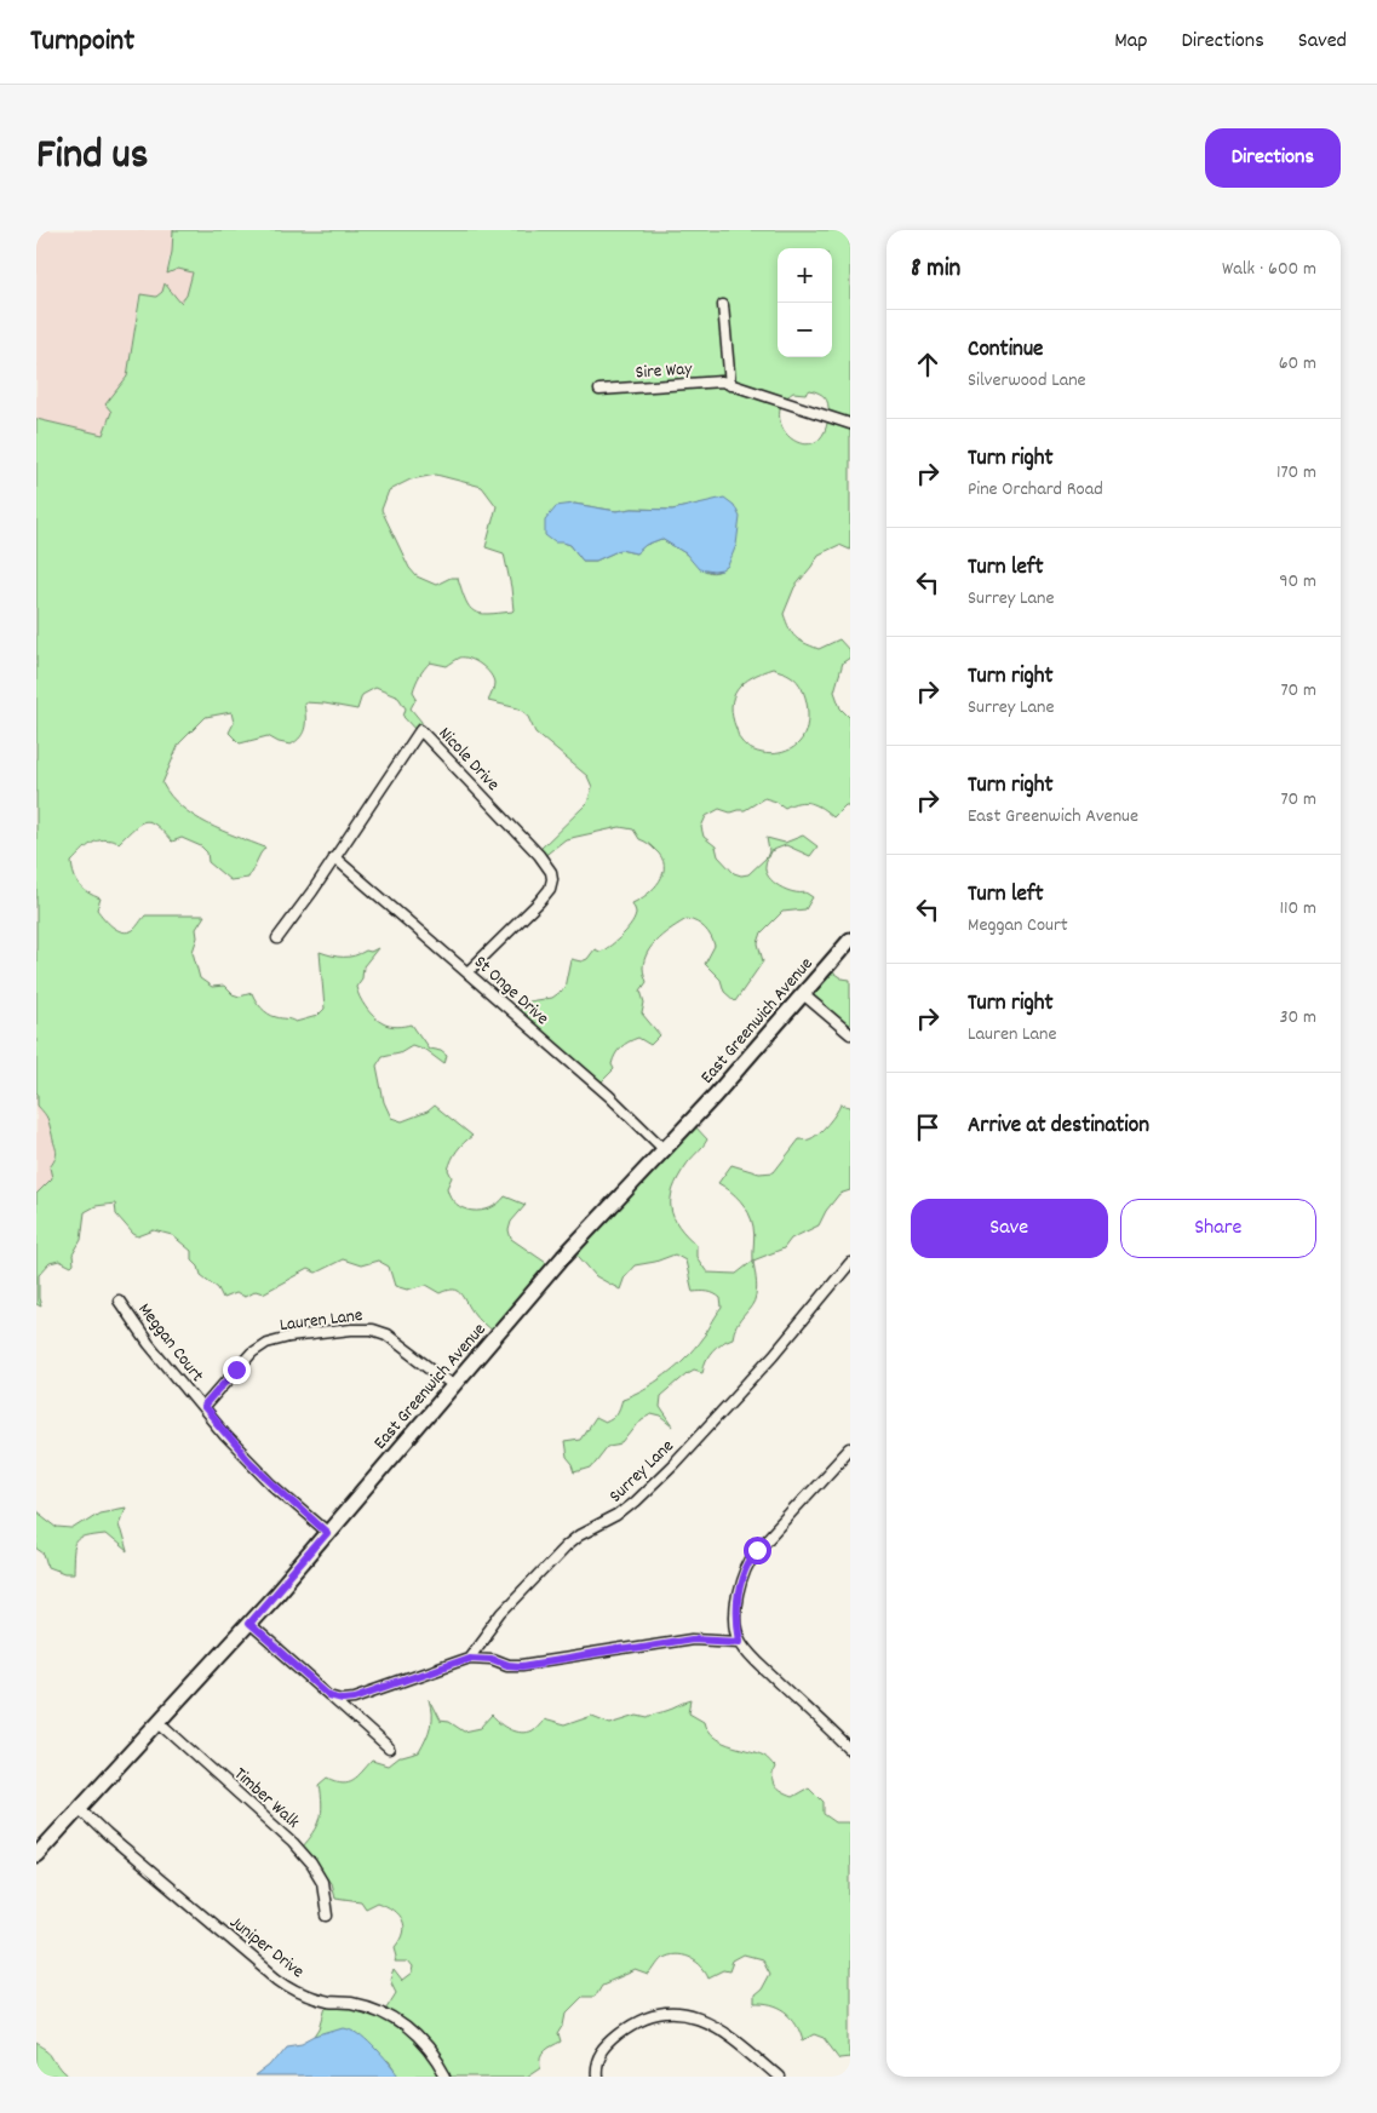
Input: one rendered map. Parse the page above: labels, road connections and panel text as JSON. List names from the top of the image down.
{
  "streets": {
    "street": [
      "Sire Way",
      "Nicole Drive",
      "St Onge Drive",
      "East Greenwich Avenue",
      "Lauren Lane",
      "Meggan Court",
      "Surrey Lane",
      "Timber Walk",
      "Juniper Drive"
    ]
  },
  "crossings": [
    ["Nicole Drive", "St Onge Drive"],
    ["St Onge Drive", "East Greenwich Avenue"],
    ["East Greenwich Avenue", "Lauren Lane"],
    ["East Greenwich Avenue", "Meggan Court"],
    ["East Greenwich Avenue", "Timber Walk"],
    ["East Greenwich Avenue", "Juniper Drive"],
    ["Lauren Lane", "Meggan Court"]
  ],
  "page": {
    "header": "Turnpoint",
    "nav": ["Map", "Directions", "Saved"],
    "title": "Find us",
    "buttons": [
      "Directions",
      ["Save", "Share"]
    ],
    "heading": ["8 min", "Walk · 600 m"],
    "map_buttons": ["+", "−"],
    "list": [
      ["Continue", "Silverwood Lane", "60 m"],
      ["Turn right", "Pine Orchard Road", "170 m"],
      ["Turn left", "Surrey Lane", "90 m"],
      ["Turn right", "Surrey Lane", "70 m"],
      ["Turn right", "East Greenwich Avenue", "70 m"],
      ["Turn left", "Meggan Court", "110 m"],
      ["Turn right", "Lauren Lane", "30 m"],
      "Arrive at destination"
    ]
  }
}
